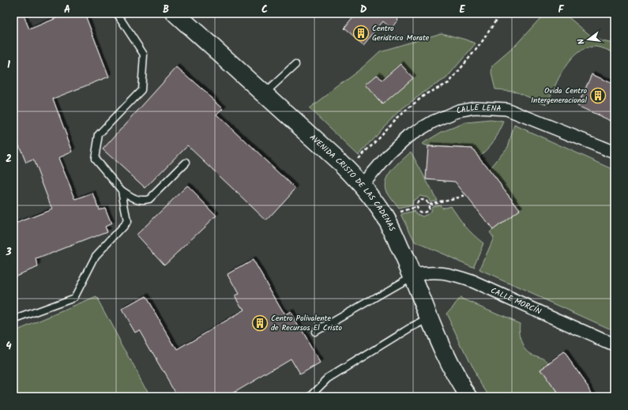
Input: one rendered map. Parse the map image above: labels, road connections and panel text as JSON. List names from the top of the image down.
{
  "streets": {
    "street": ["CALLE LENA", "AVENIDA CRISTO DE LAS CADENAS", "CALLE MORCÍN"]
  },
  "crossings": [
    ["CALLE LENA", "AVENIDA CRISTO DE LAS CADENAS"],
    ["AVENIDA CRISTO DE LAS CADENAS", "CALLE MORCÍN"]
  ],
  "places": {
    "building": ["Centro Geriátrico Morate", "Ovida Centro Intergeneracional", "Centro Polivalente de Recursos El Cristo"]
  },
  "north": "left",
  "grid": {
    "columns": [
      "A",
      "B",
      "C",
      "D",
      "E",
      "F"
    ],
    "rows": [
      "1",
      "2",
      "3",
      "4"
    ]
  }
}
